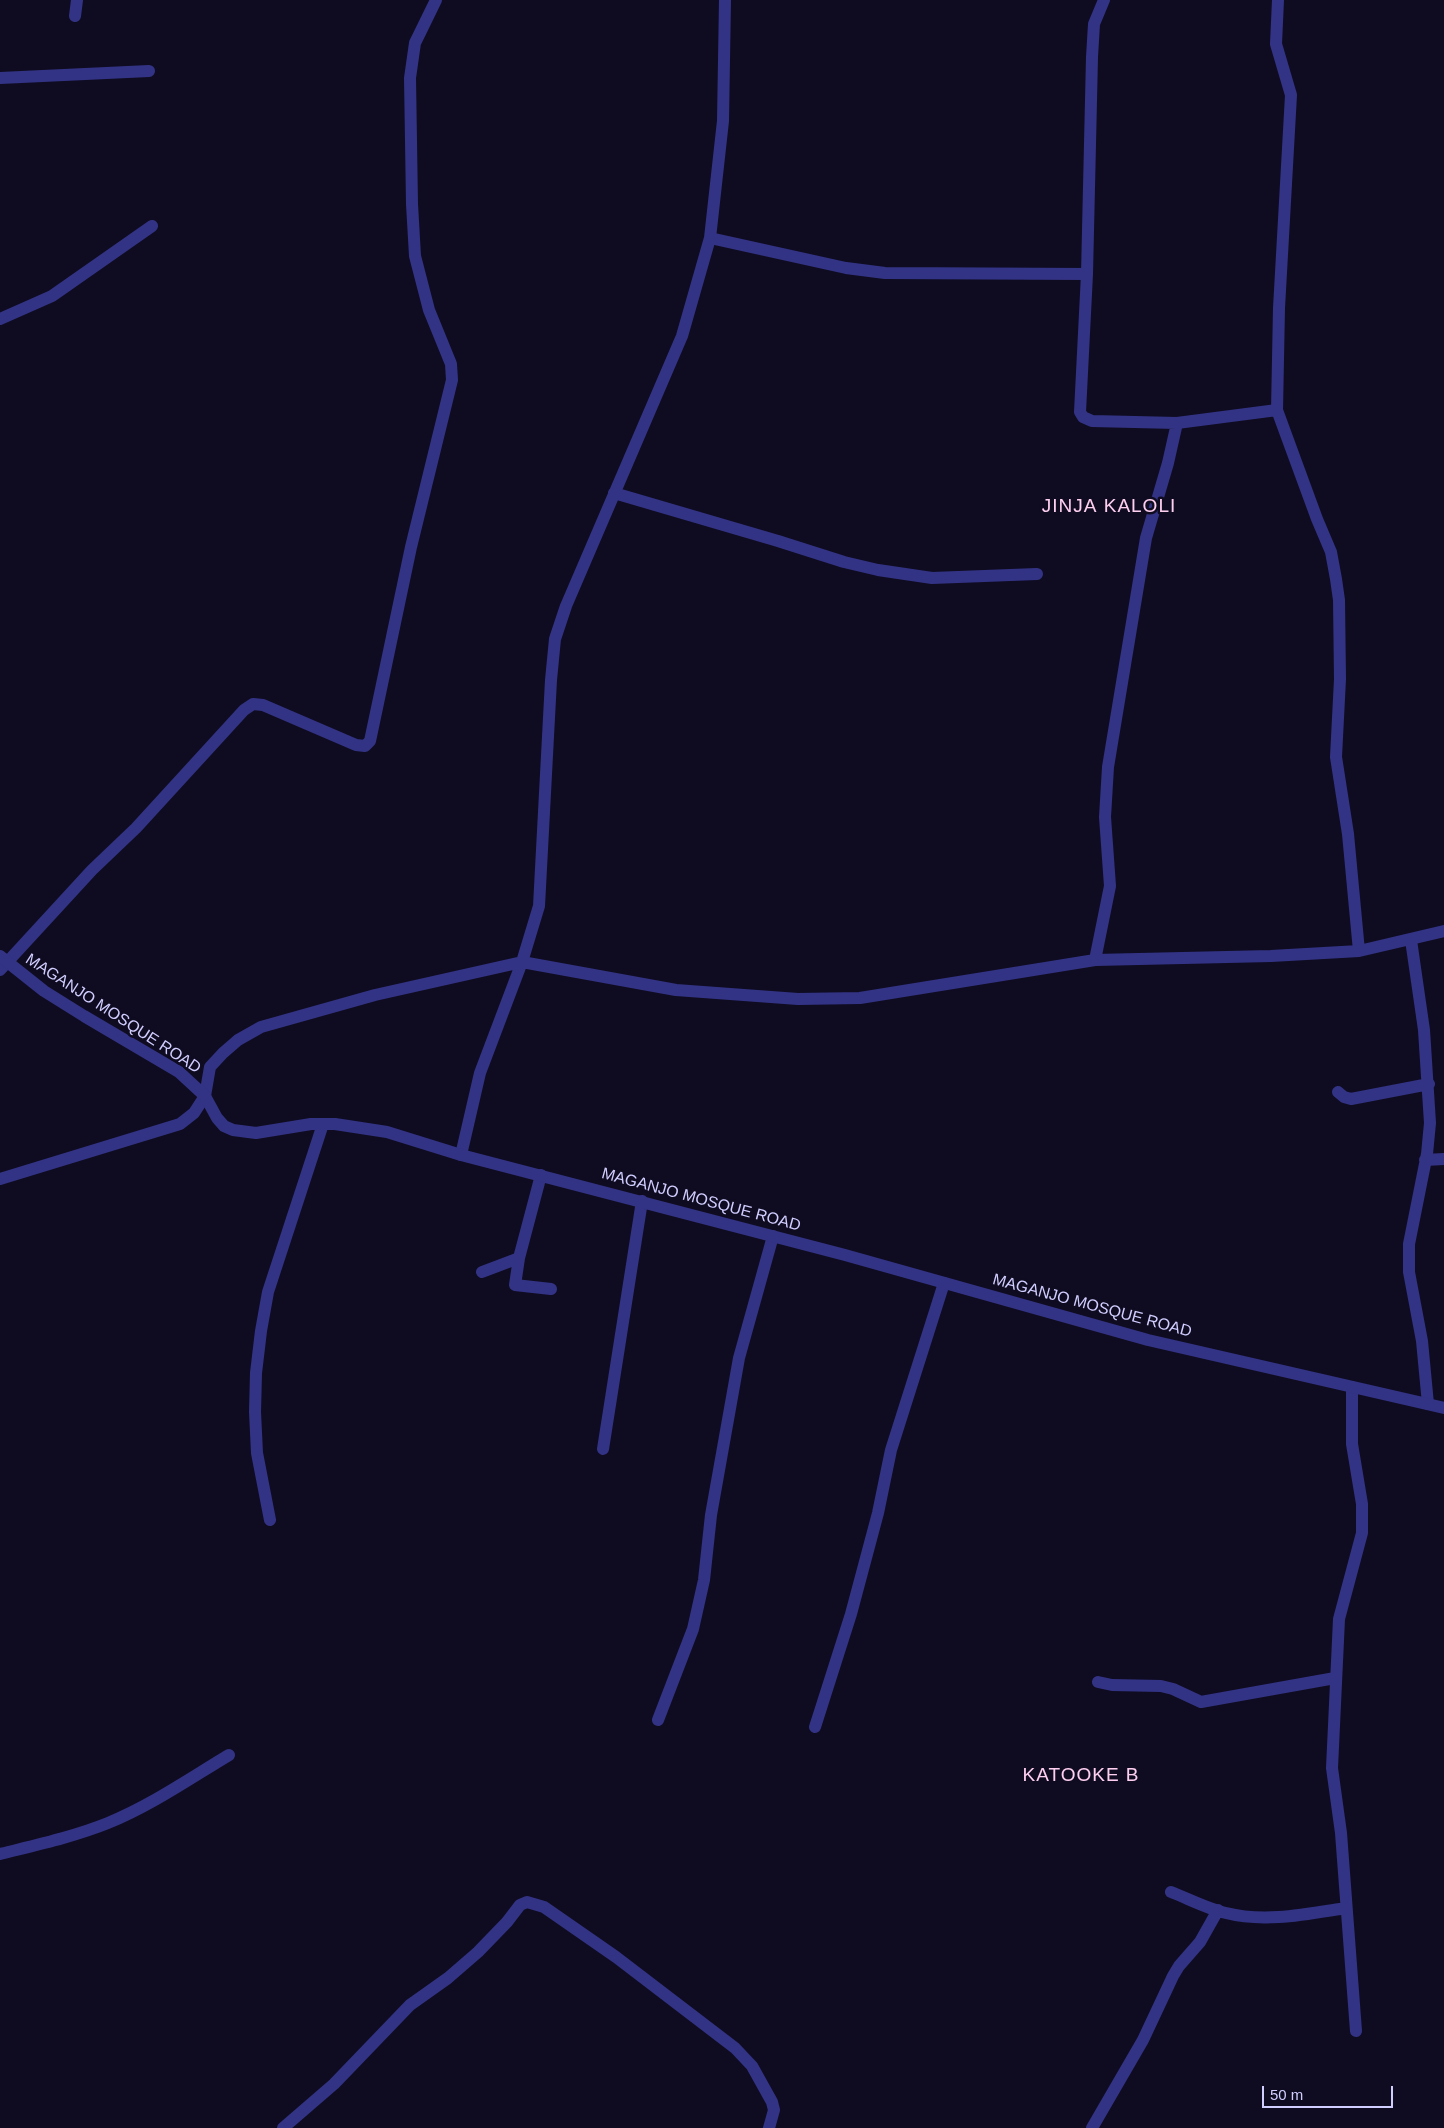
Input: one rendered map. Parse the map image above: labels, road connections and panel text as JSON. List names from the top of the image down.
{
  "streets": {
    "street": ["MAGANJO MOSQUE ROAD"]
  },
  "districts": ["JINJA KALOLI", "KATOOKE B"],
  "scale_bar": "50 m"
}
